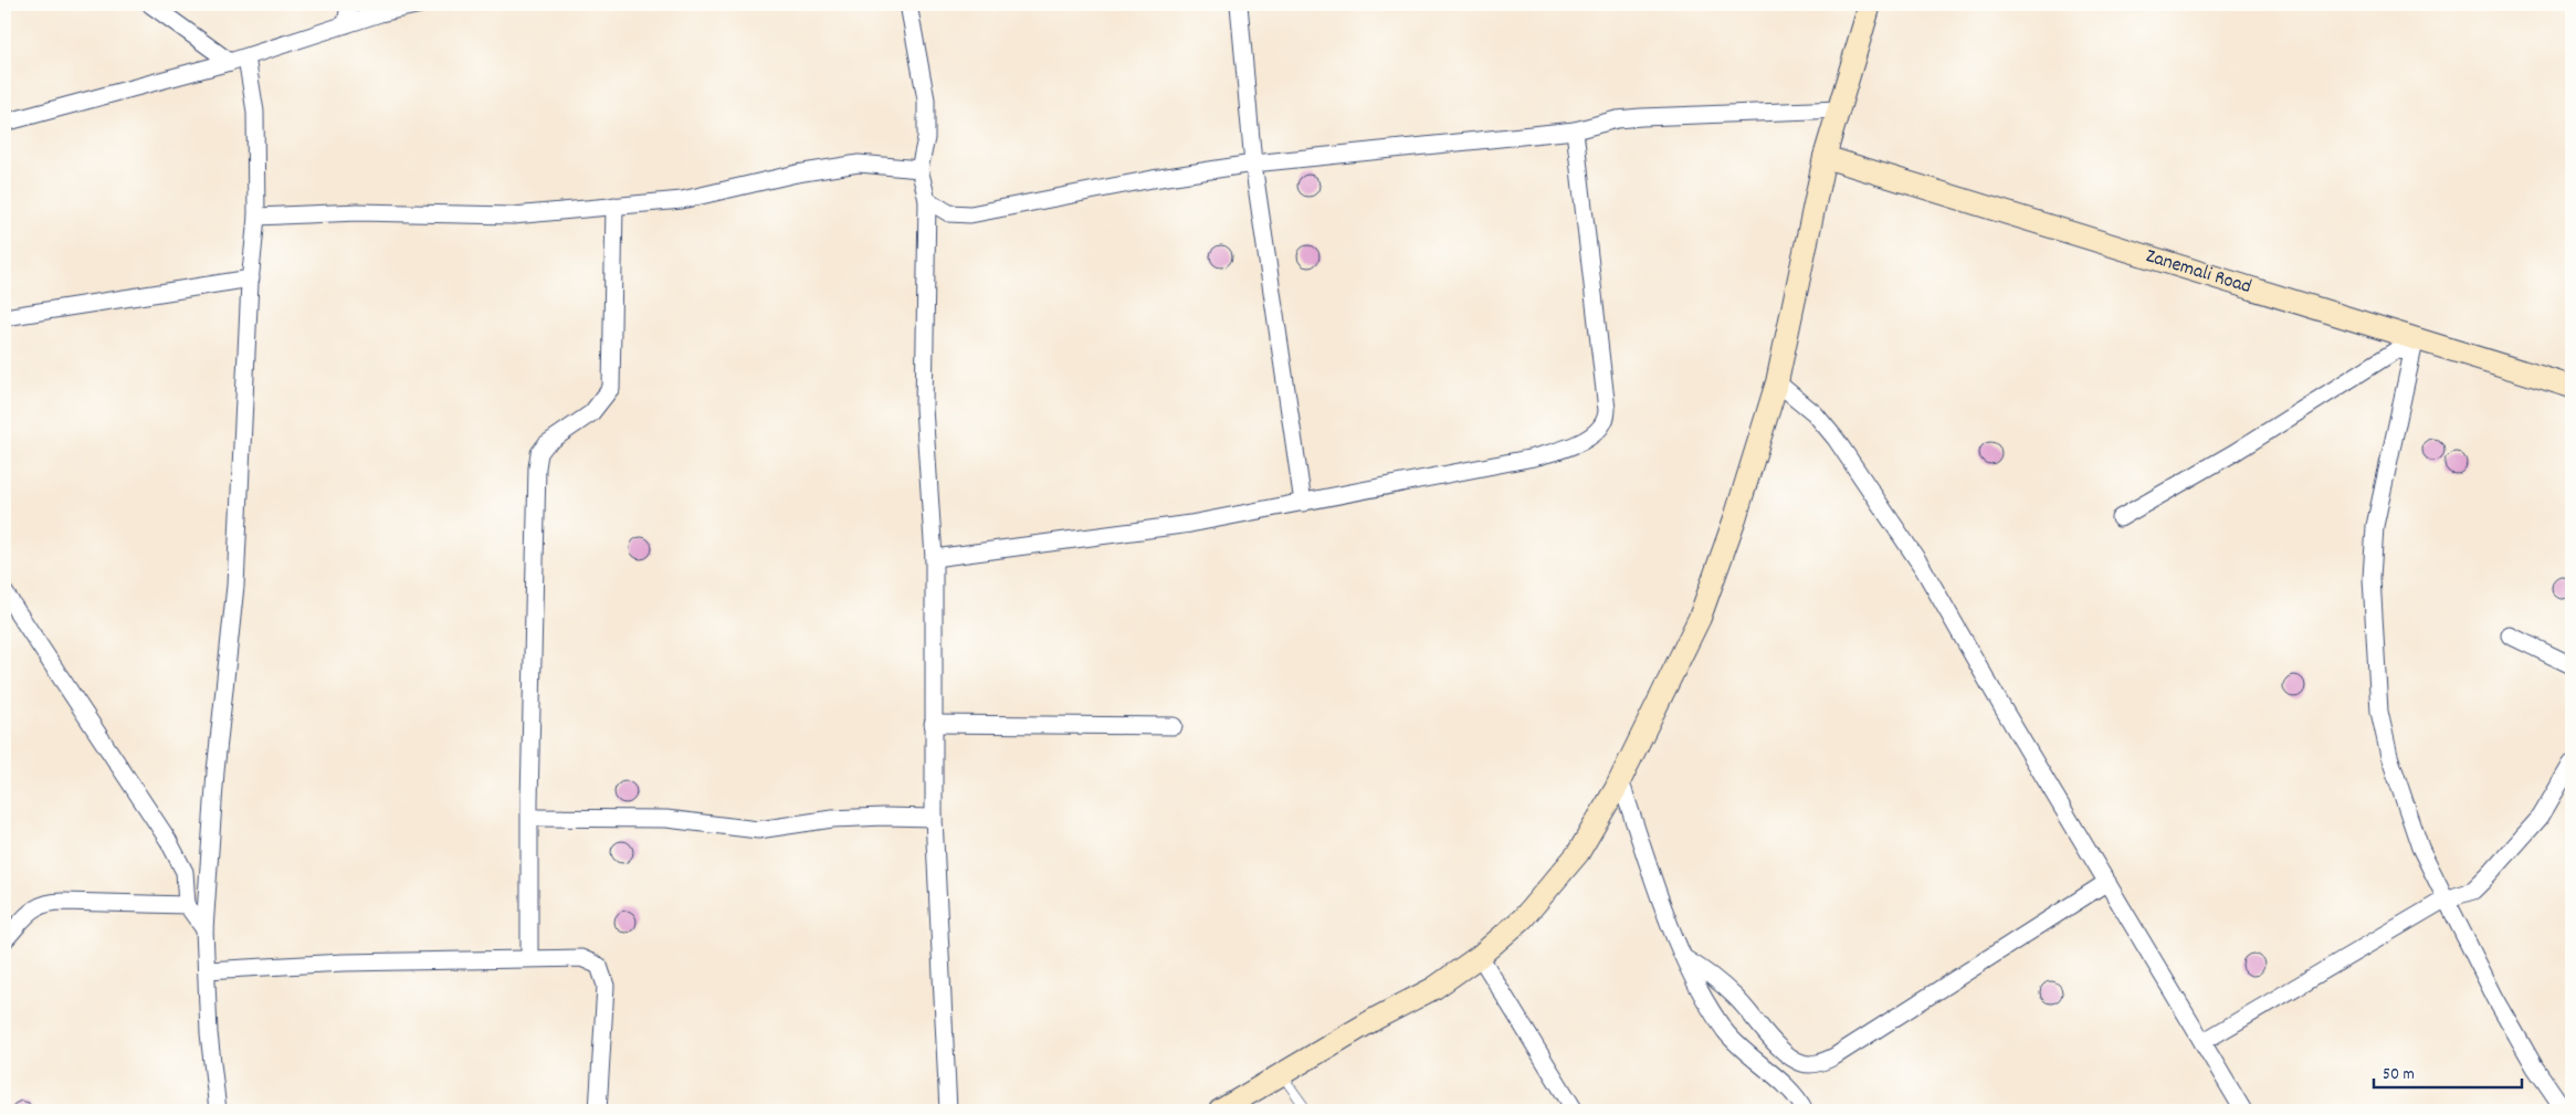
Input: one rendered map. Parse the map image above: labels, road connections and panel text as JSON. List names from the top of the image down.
{
  "streets": {
    "street": ["Zanemali Road"]
  },
  "scale_bar": "50 m"
}
